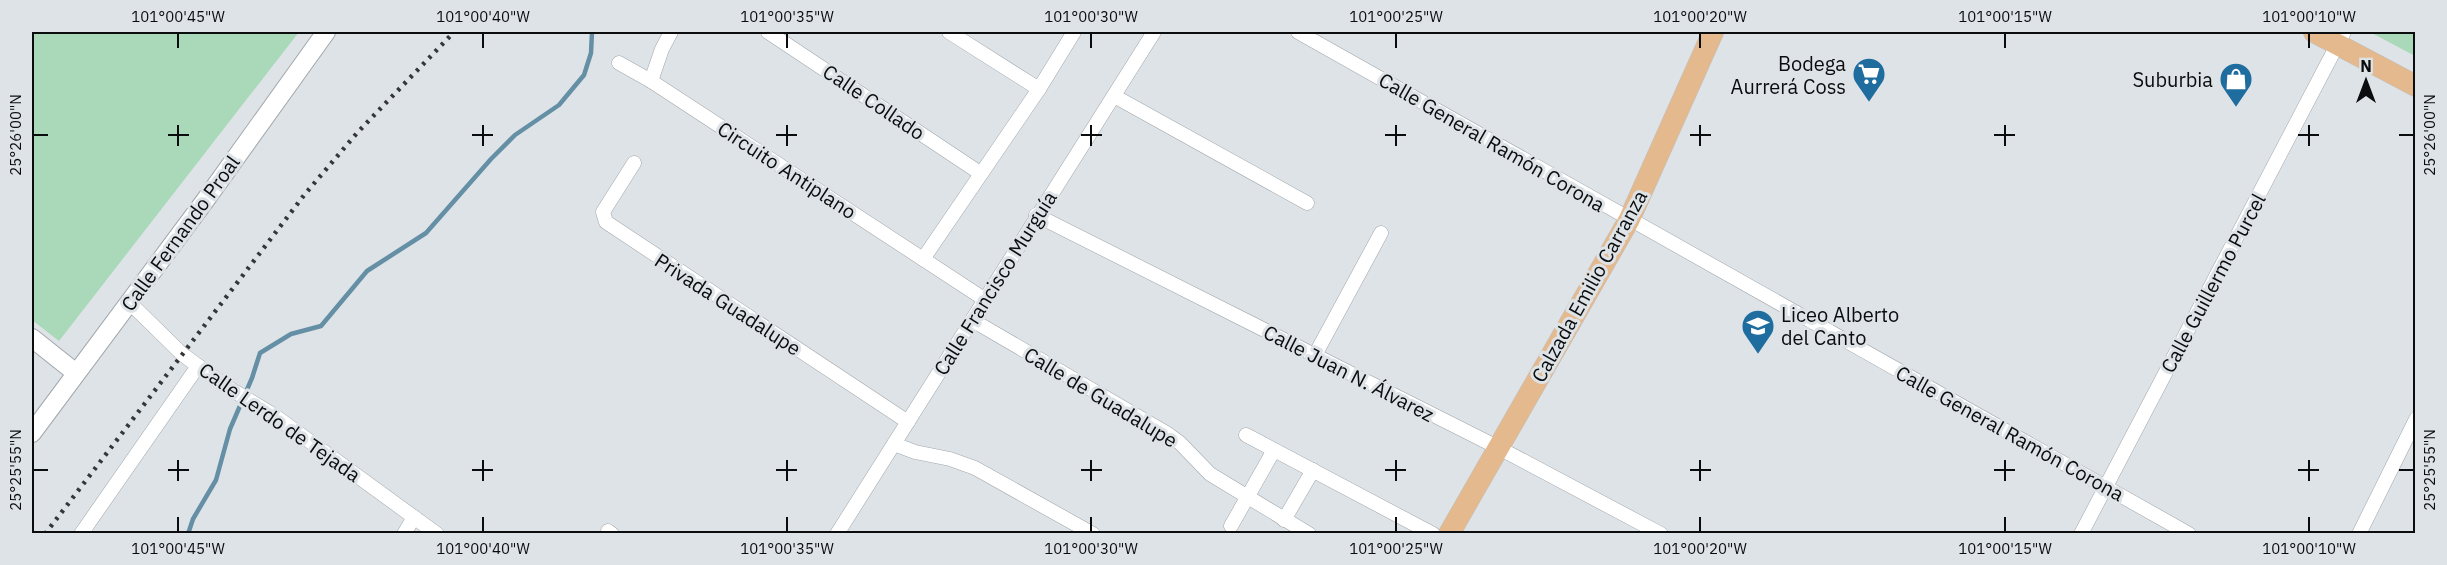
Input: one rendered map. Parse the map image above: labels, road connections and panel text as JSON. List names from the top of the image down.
{
  "streets": {
    "main road": ["Calzada Emilio Carranza"],
    "street": [
      "Calle Collado",
      "Calle General Ramón Corona",
      "Circuito Antiplano",
      "Calle Fernando Proal",
      "Calle Francisco Murguía",
      "Calle Guillermo Purcel",
      "Privada Guadalupe",
      "Calle Juan N. Álvarez",
      "Calle de Guadalupe",
      "Calle Lerdo de Tejada"
    ]
  },
  "crossings": [
    ["Calle General Ramón Corona", "Calle Guillermo Purcel"],
    ["Calle General Ramón Corona", "Calzada Emilio Carranza"],
    ["Circuito Antiplano", "Calle Francisco Murguía"],
    ["Calle Fernando Proal", "Calle Lerdo de Tejada"],
    ["Calle Francisco Murguía", "Privada Guadalupe"],
    ["Calle Francisco Murguía", "Calle Juan N. Álvarez"],
    ["Calle Francisco Murguía", "Calle de Guadalupe"],
    ["Calzada Emilio Carranza", "Calle Juan N. Álvarez"]
  ],
  "places": {
    "supermarket": ["Bodega Aurrerá Coss"],
    "shop": ["Suburbia"],
    "school or university": ["Liceo Alberto del Canto"]
  },
  "north": "top",
  "coordinates": [
    "101°00'45\"W",
    "101°00'40\"W",
    "101°00'35\"W",
    "101°00'30\"W",
    "101°00'25\"W",
    "101°00'20\"W",
    "101°00'15\"W",
    "101°00'10\"W",
    "25°26'00\"N",
    "25°25'55\"N"
  ]
}
